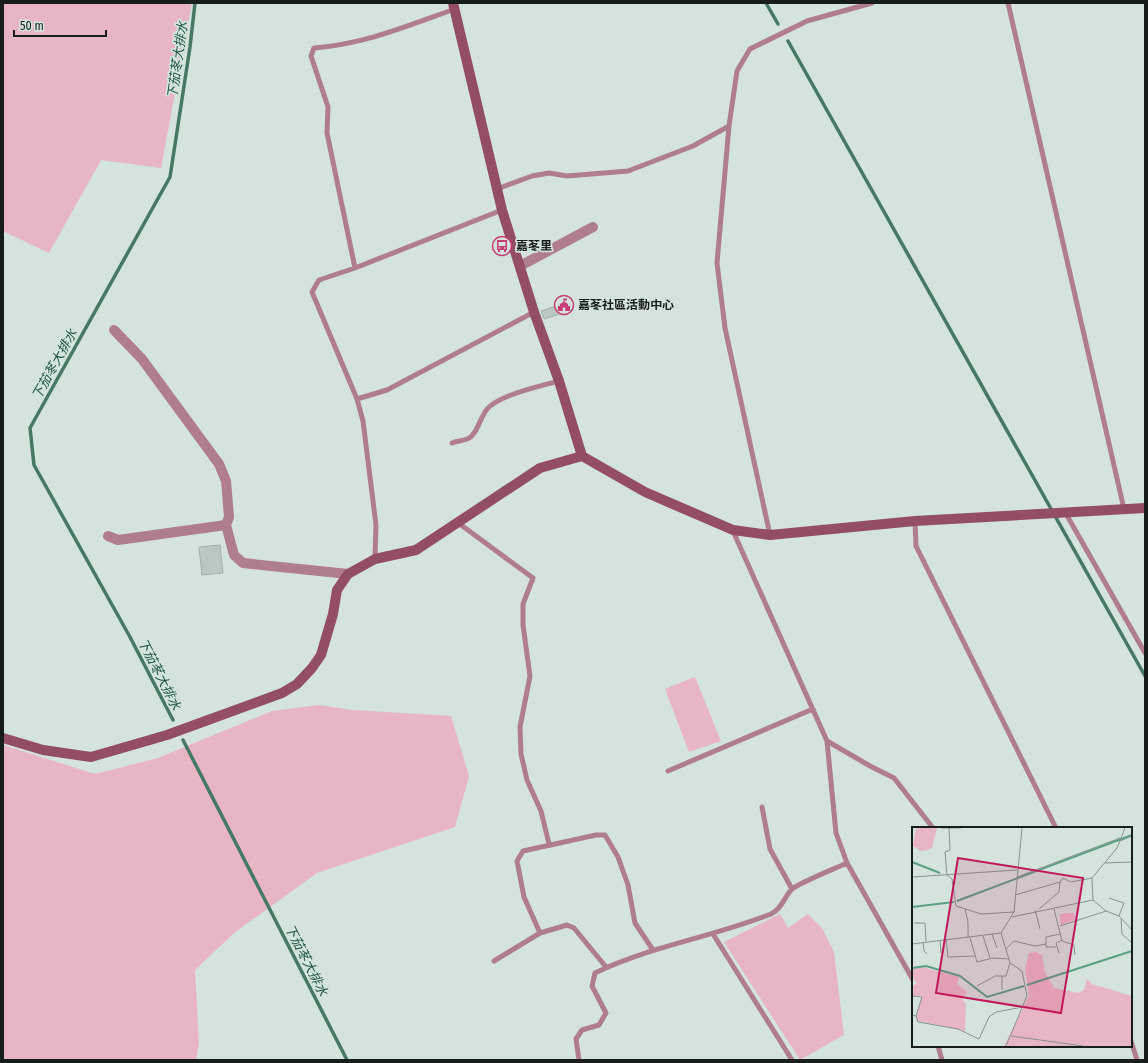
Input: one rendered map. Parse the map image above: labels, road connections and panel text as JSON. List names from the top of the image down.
{
  "water": ["下茄苳大排水"],
  "places": {
    "bus stop": ["嘉苳里"],
    "public building": ["嘉苳社區活動中心"]
  },
  "scale_bar": "50 m"
}
